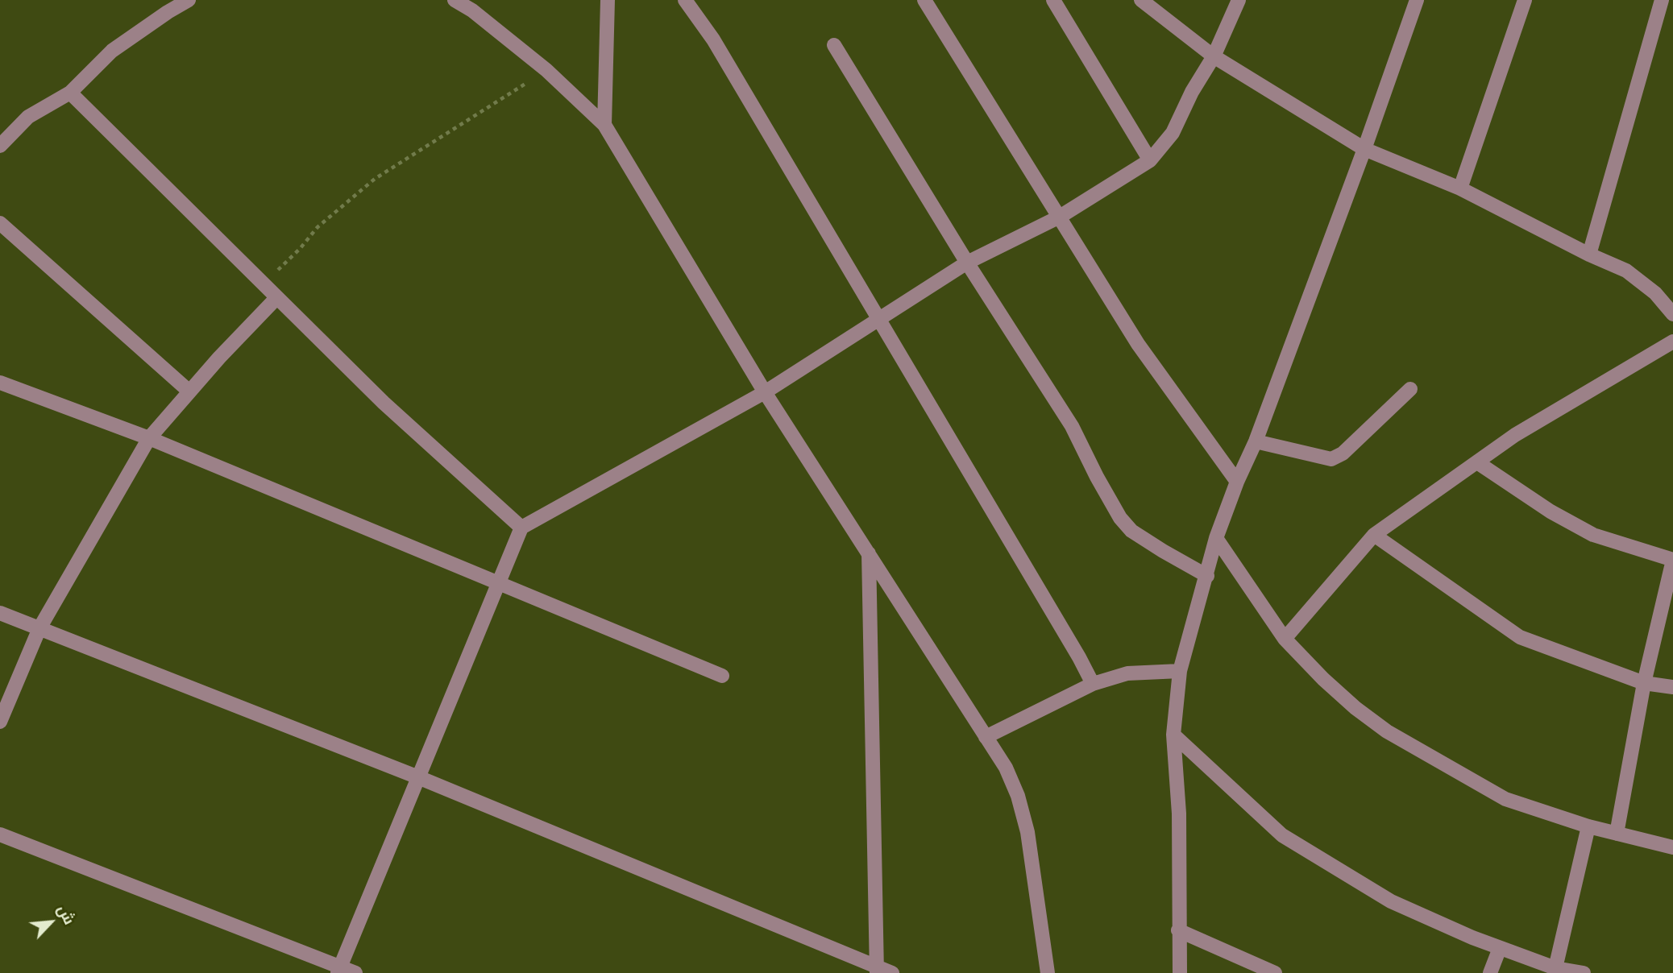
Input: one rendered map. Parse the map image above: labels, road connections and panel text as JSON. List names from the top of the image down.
{
  "north": "top right"
}
